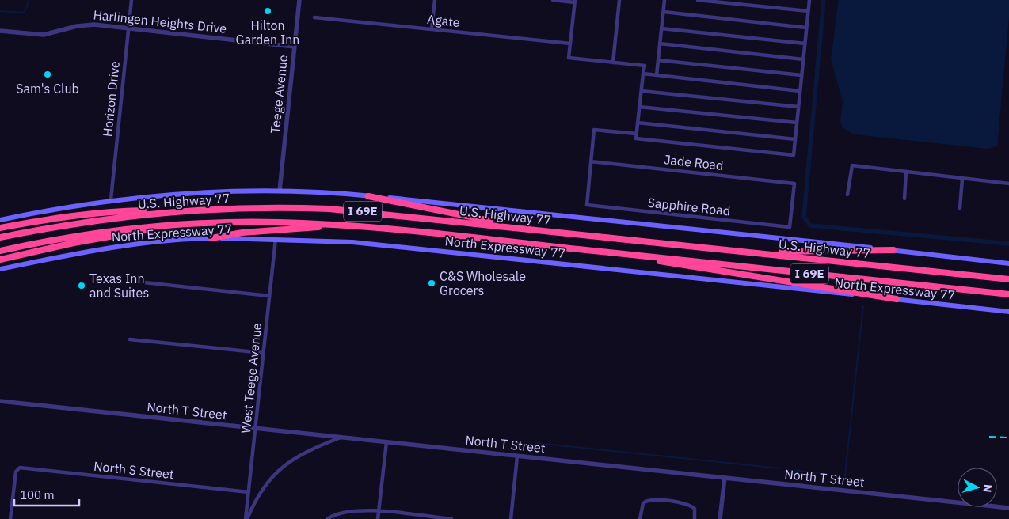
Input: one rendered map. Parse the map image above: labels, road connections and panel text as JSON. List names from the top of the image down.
{
  "streets": {
    "highway": ["U.S. Highway 77", "I 69E"],
    "main road": ["North Expressway 77"],
    "street": [
      "Agate",
      "Harlingen Heights Drive",
      "Teege Avenue",
      "Horizon Drive",
      "Jade Road",
      "Sapphire Road",
      "West Teege Avenue",
      "North T Street",
      "North S Street"
    ]
  },
  "crossings": [
    ["Harlingen Heights Drive", "Teege Avenue"],
    ["Harlingen Heights Drive", "Horizon Drive"],
    ["Jade Road", "Sapphire Road"],
    ["North Expressway 77", "West Teege Avenue"],
    ["West Teege Avenue", "North T Street"],
    ["West Teege Avenue", "North S Street"]
  ],
  "places": [
    "Hilton Garden Inn",
    "Sam's Club",
    "C&S Wholesale Grocers",
    "Texas Inn and Suites"
  ],
  "scale_bar": "100 m",
  "north": "right"
}
